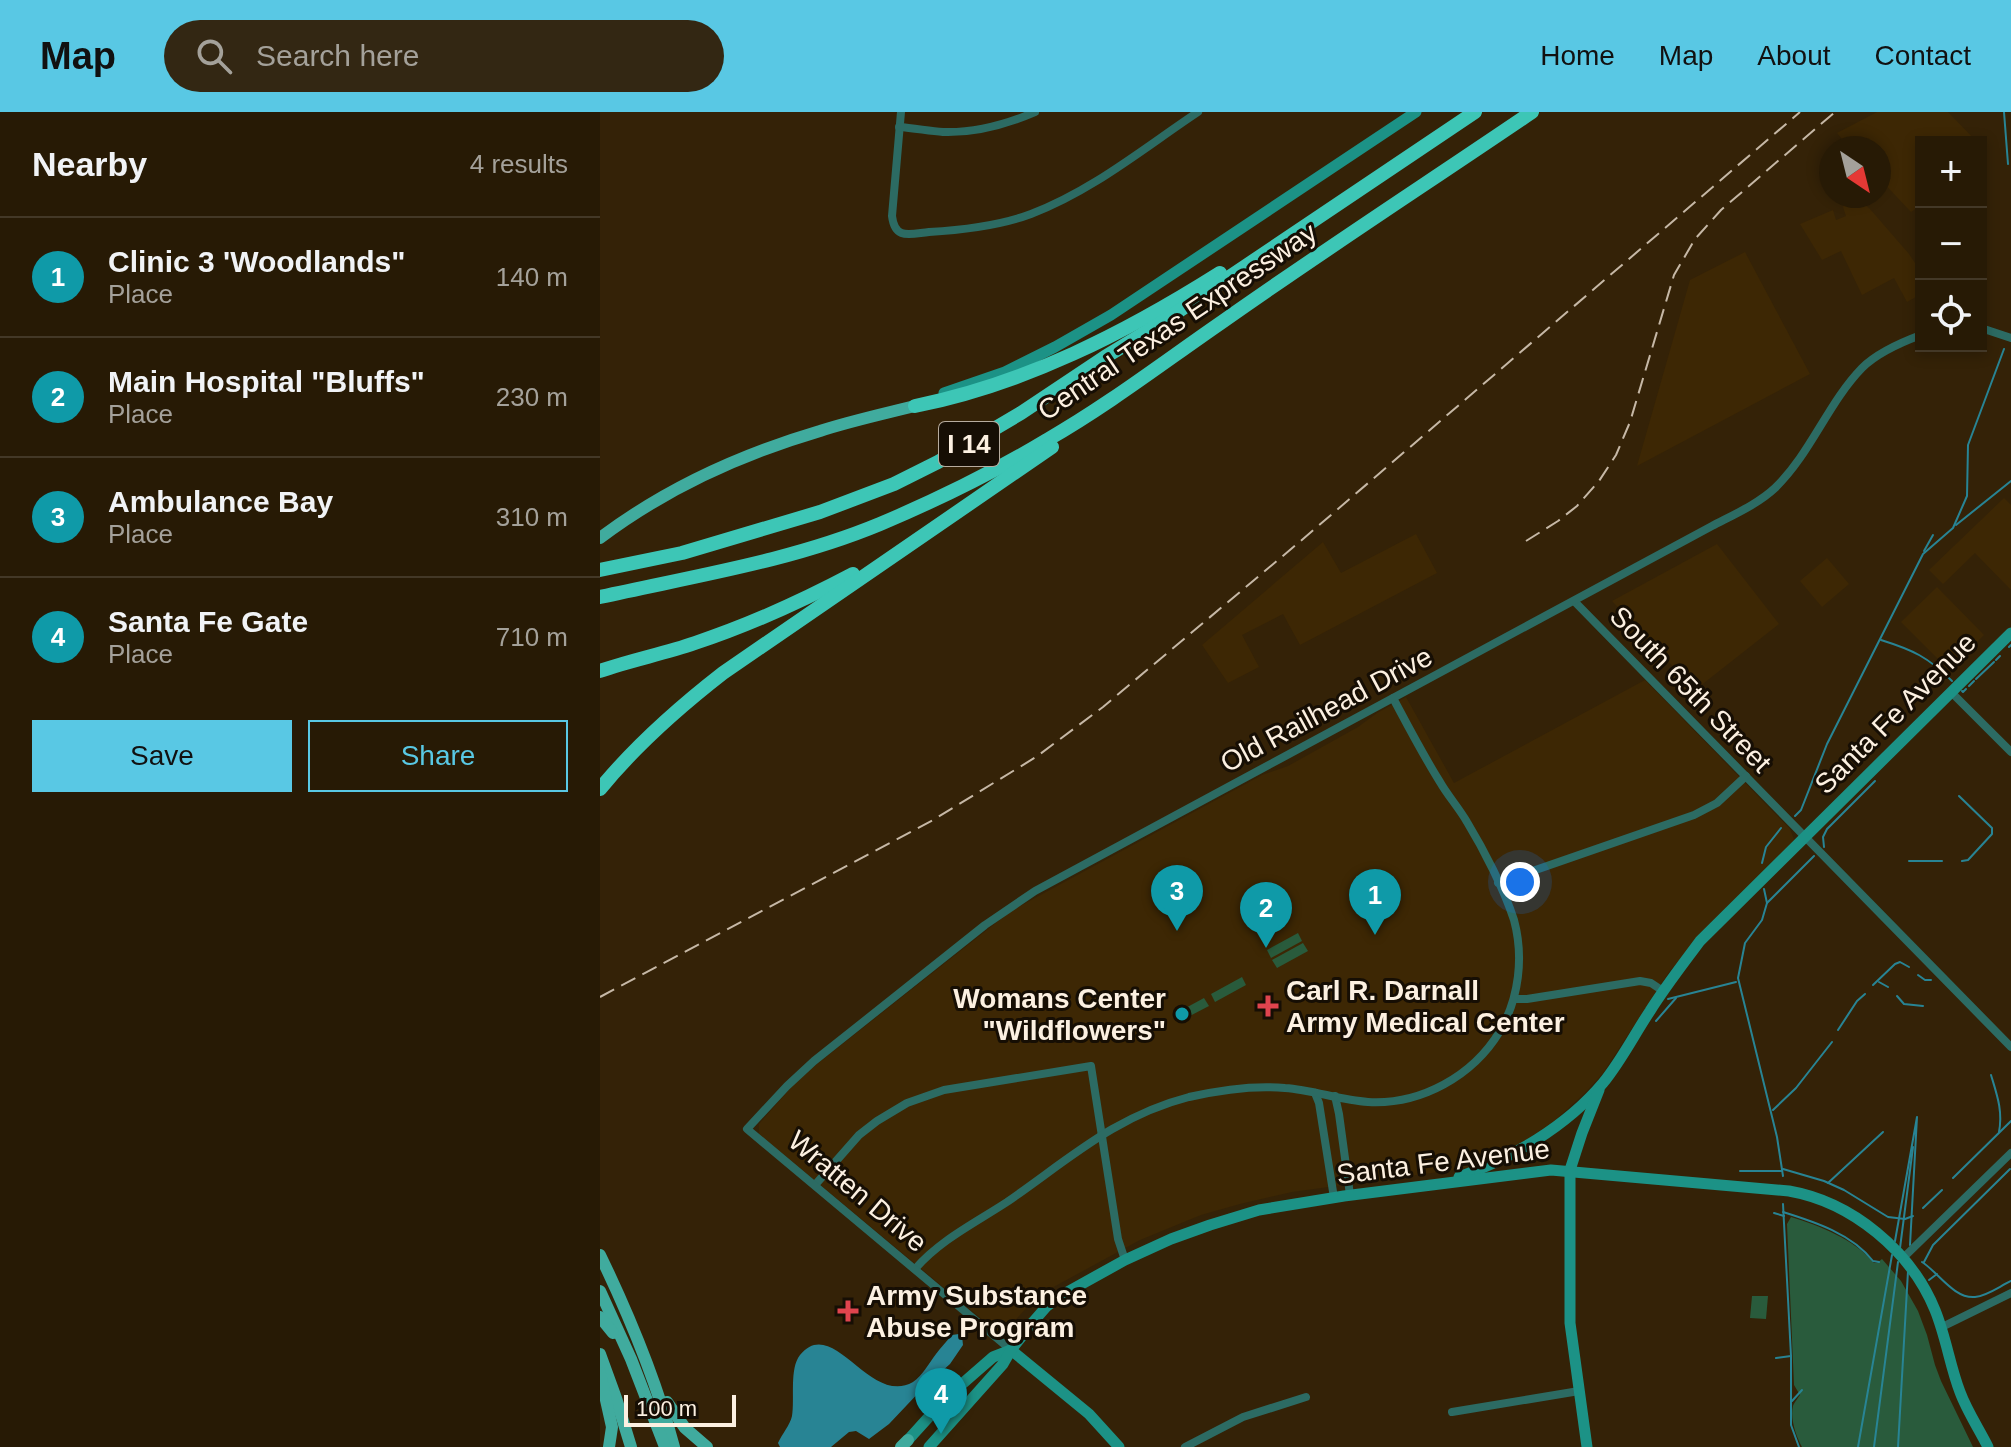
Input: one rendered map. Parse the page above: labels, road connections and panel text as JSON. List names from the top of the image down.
{
  "streets": {
    "highway": ["Central Texas Expressway", "I 14"],
    "street": [
      "South 65th Street",
      "Old Railhead Drive",
      "Santa Fe Avenue",
      "Wratten Drive"
    ]
  },
  "crossings": [
    ["South 65th Street", "Old Railhead Drive"],
    ["South 65th Street", "Santa Fe Avenue"],
    ["Old Railhead Drive", "Wratten Drive"],
    ["Santa Fe Avenue", "Wratten Drive"]
  ],
  "places": {
    "health": ["Carl R. Darnall Army Medical Center", "Army Substance Abuse Program"],
    "other": ["Womans Center \"Wildflowers\""]
  },
  "scale_bar": "100 m",
  "north": "bottom right",
  "page": {
    "header": "Map",
    "search": "Search here",
    "nav": [
      "Home",
      "Map",
      "About",
      "Contact"
    ],
    "heading": ["Nearby", "4 results"],
    "map_buttons": ["+", "−"],
    "list": [
      {
        "mark": "1",
        "name": "Clinic 3 'Woodlands\"",
        "note": "Place",
        "value": "140 m"
      },
      {
        "mark": "2",
        "name": "Main Hospital \"Bluffs\"",
        "note": "Place",
        "value": "230 m"
      },
      {
        "mark": "3",
        "name": "Ambulance Bay",
        "note": "Place",
        "value": "310 m"
      },
      {
        "mark": "4",
        "name": "Santa Fe Gate",
        "note": "Place",
        "value": "710 m"
      }
    ],
    "buttons": ["Save", "Share"],
    "pins": [
      "3",
      "1",
      "2",
      "4"
    ],
    "scale": "100 m"
  }
}
